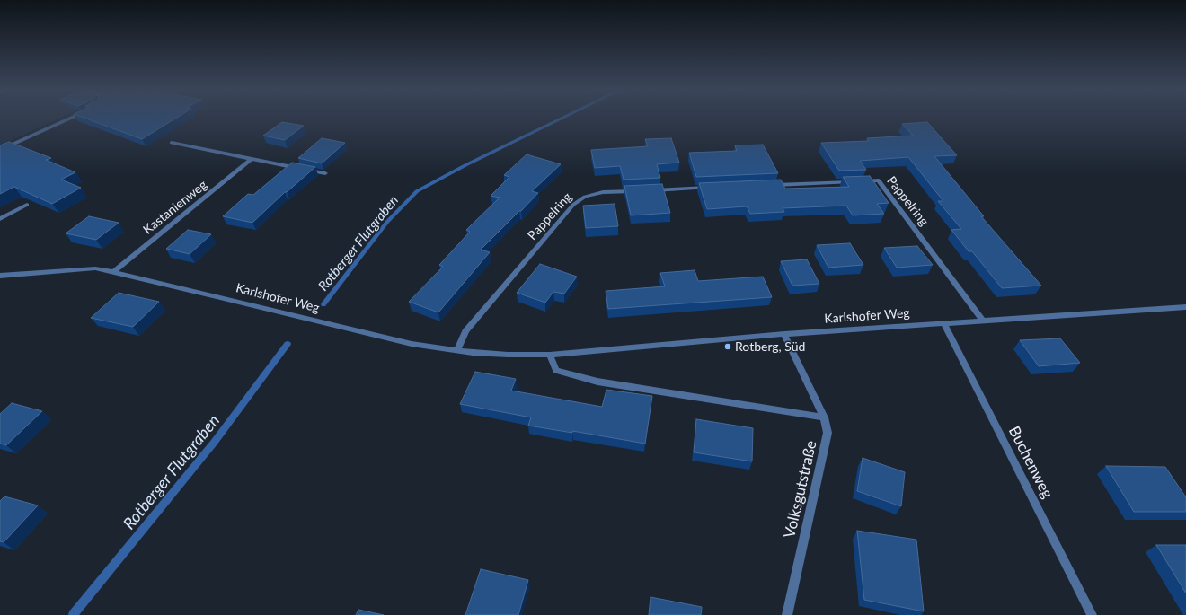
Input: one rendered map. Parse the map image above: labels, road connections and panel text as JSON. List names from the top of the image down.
{
  "streets": {
    "street": [
      "Pappelring",
      "Kastanienweg",
      "Karlshofer Weg",
      "Buchenweg",
      "Volksgutstraße"
    ]
  },
  "crossings": [
    ["Pappelring", "Karlshofer Weg"],
    ["Kastanienweg", "Karlshofer Weg"],
    ["Karlshofer Weg", "Buchenweg"],
    ["Karlshofer Weg", "Volksgutstraße"]
  ],
  "water": ["Rotberger Flutgraben"],
  "places": ["Rotberg, Süd"]
}
